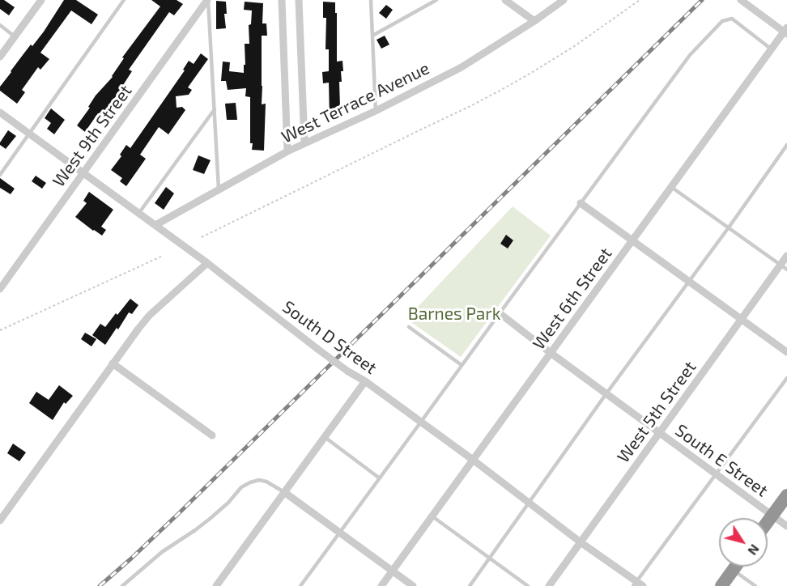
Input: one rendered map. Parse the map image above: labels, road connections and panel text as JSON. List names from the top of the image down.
{
  "streets": {
    "street": [
      "West Terrace Avenue",
      "West 9th Street",
      "West 6th Street",
      "South D Street",
      "West 5th Street",
      "South E Street"
    ]
  },
  "crossings": [
    ["West Terrace Avenue", "South D Street"],
    ["West 9th Street", "South D Street"],
    ["West 6th Street", "South D Street"],
    ["West 6th Street", "South E Street"],
    ["South D Street", "West 5th Street"],
    ["West 5th Street", "South E Street"]
  ],
  "parks": ["Barnes Park"],
  "north": "bottom right"
}
